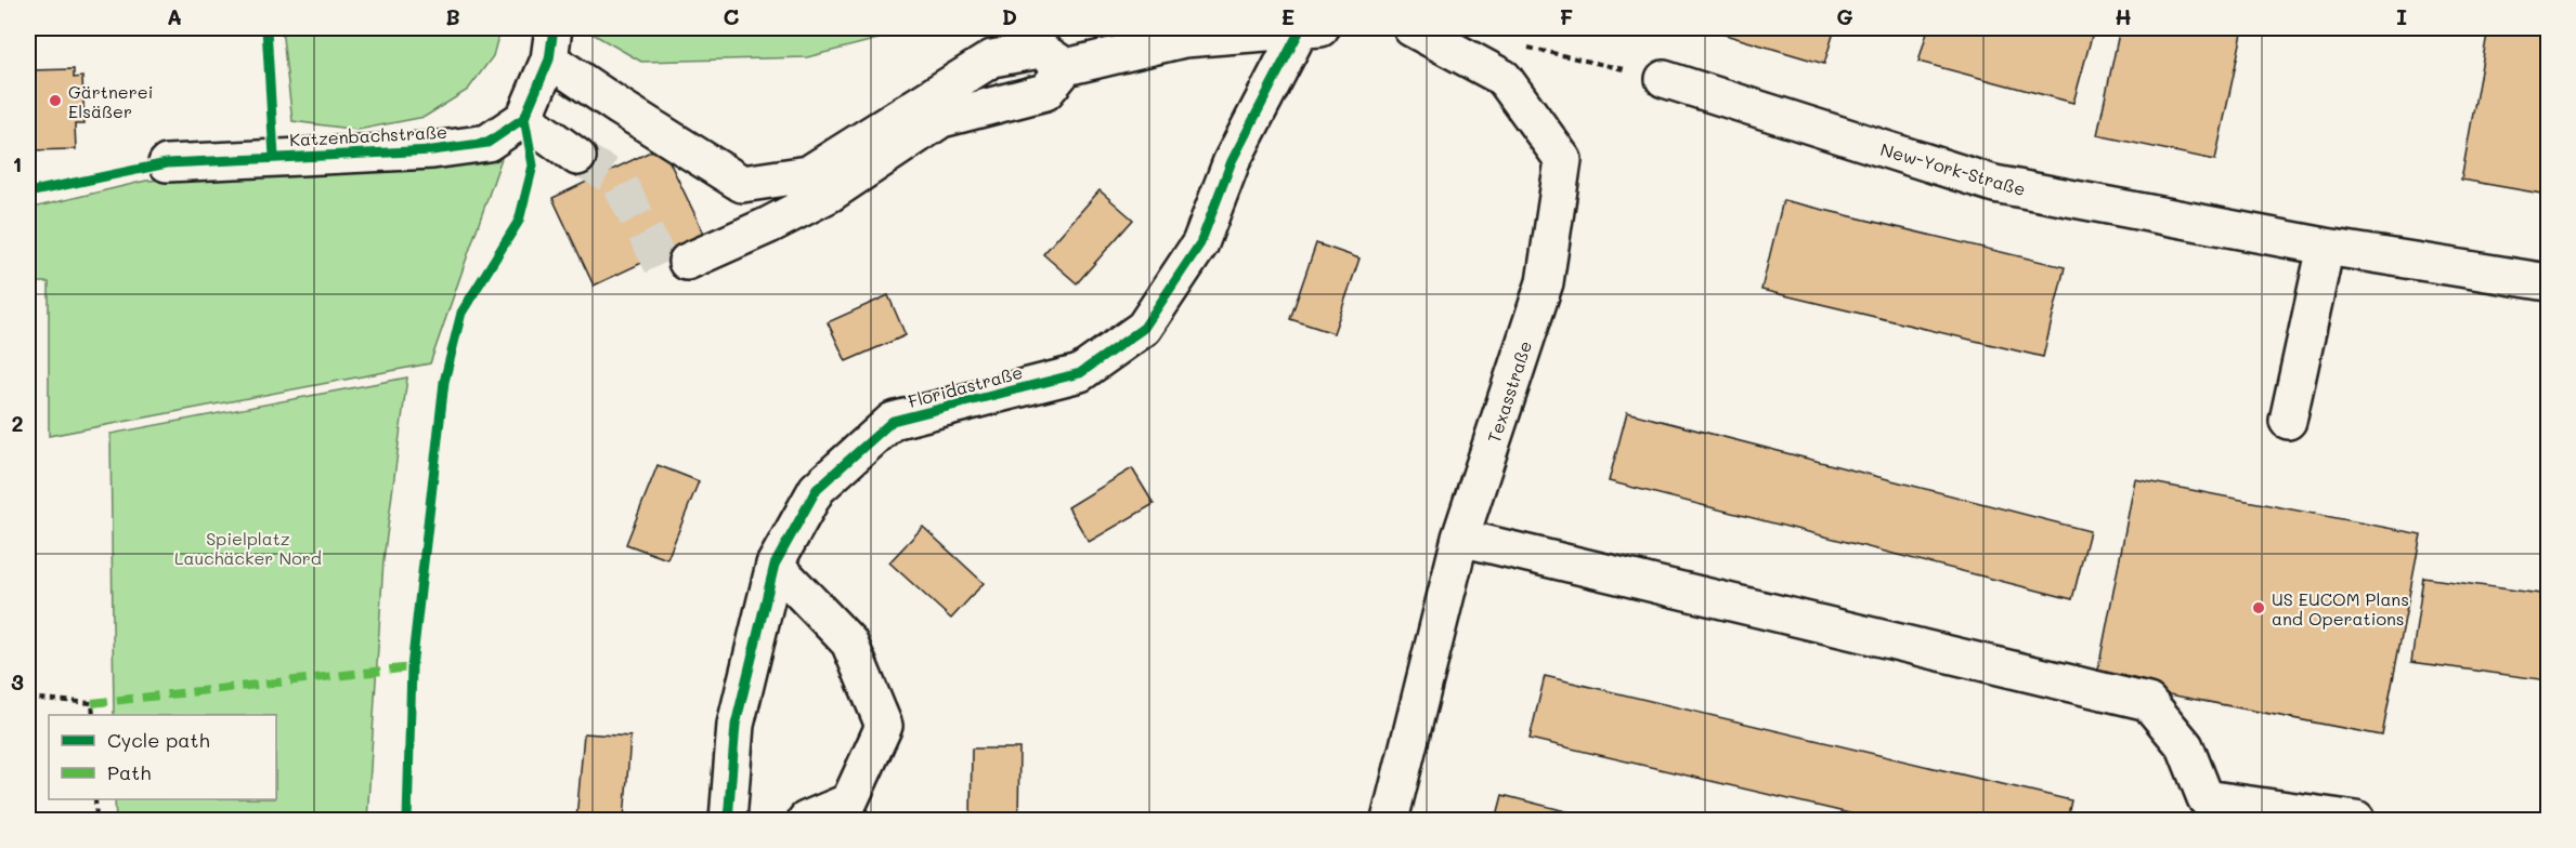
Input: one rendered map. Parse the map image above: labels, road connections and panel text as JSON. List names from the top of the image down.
{
  "streets": {
    "street": [
      "Katzenbachstraße",
      "New-York-Straße",
      "Floridastraße",
      "Texasstraße"
    ]
  },
  "parks": ["Spielplatz Lauchäcker Nord"],
  "places": ["Gärtnerei Elsäßer", "US EUCOM Plans and Operations"],
  "legend": ["Cycle path", "Path"],
  "grid": {
    "columns": [
      "A",
      "B",
      "C",
      "D",
      "E",
      "F",
      "G",
      "H",
      "I"
    ],
    "rows": ["1", "2", "3"]
  }
}
